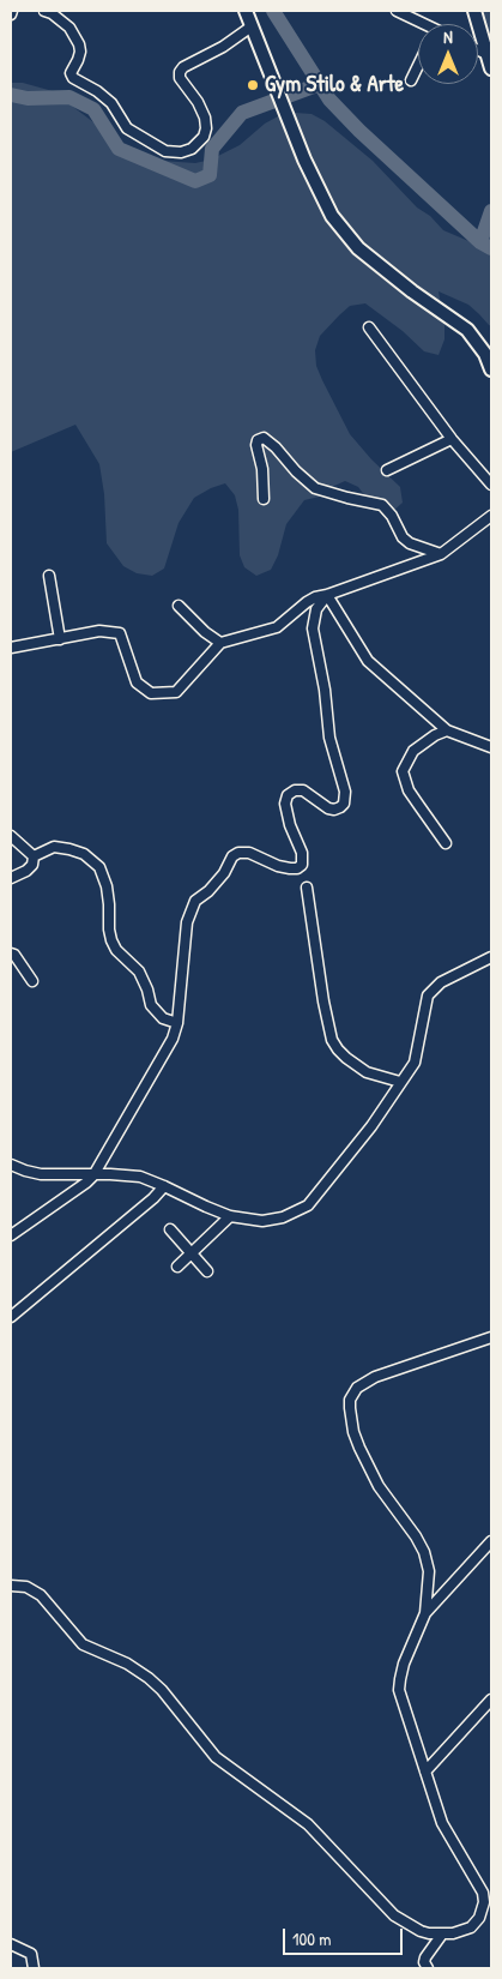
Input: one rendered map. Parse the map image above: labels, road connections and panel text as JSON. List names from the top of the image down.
{
  "places": ["Gym Stilo & Arte"],
  "scale_bar": "100 m",
  "north": "top"
}
